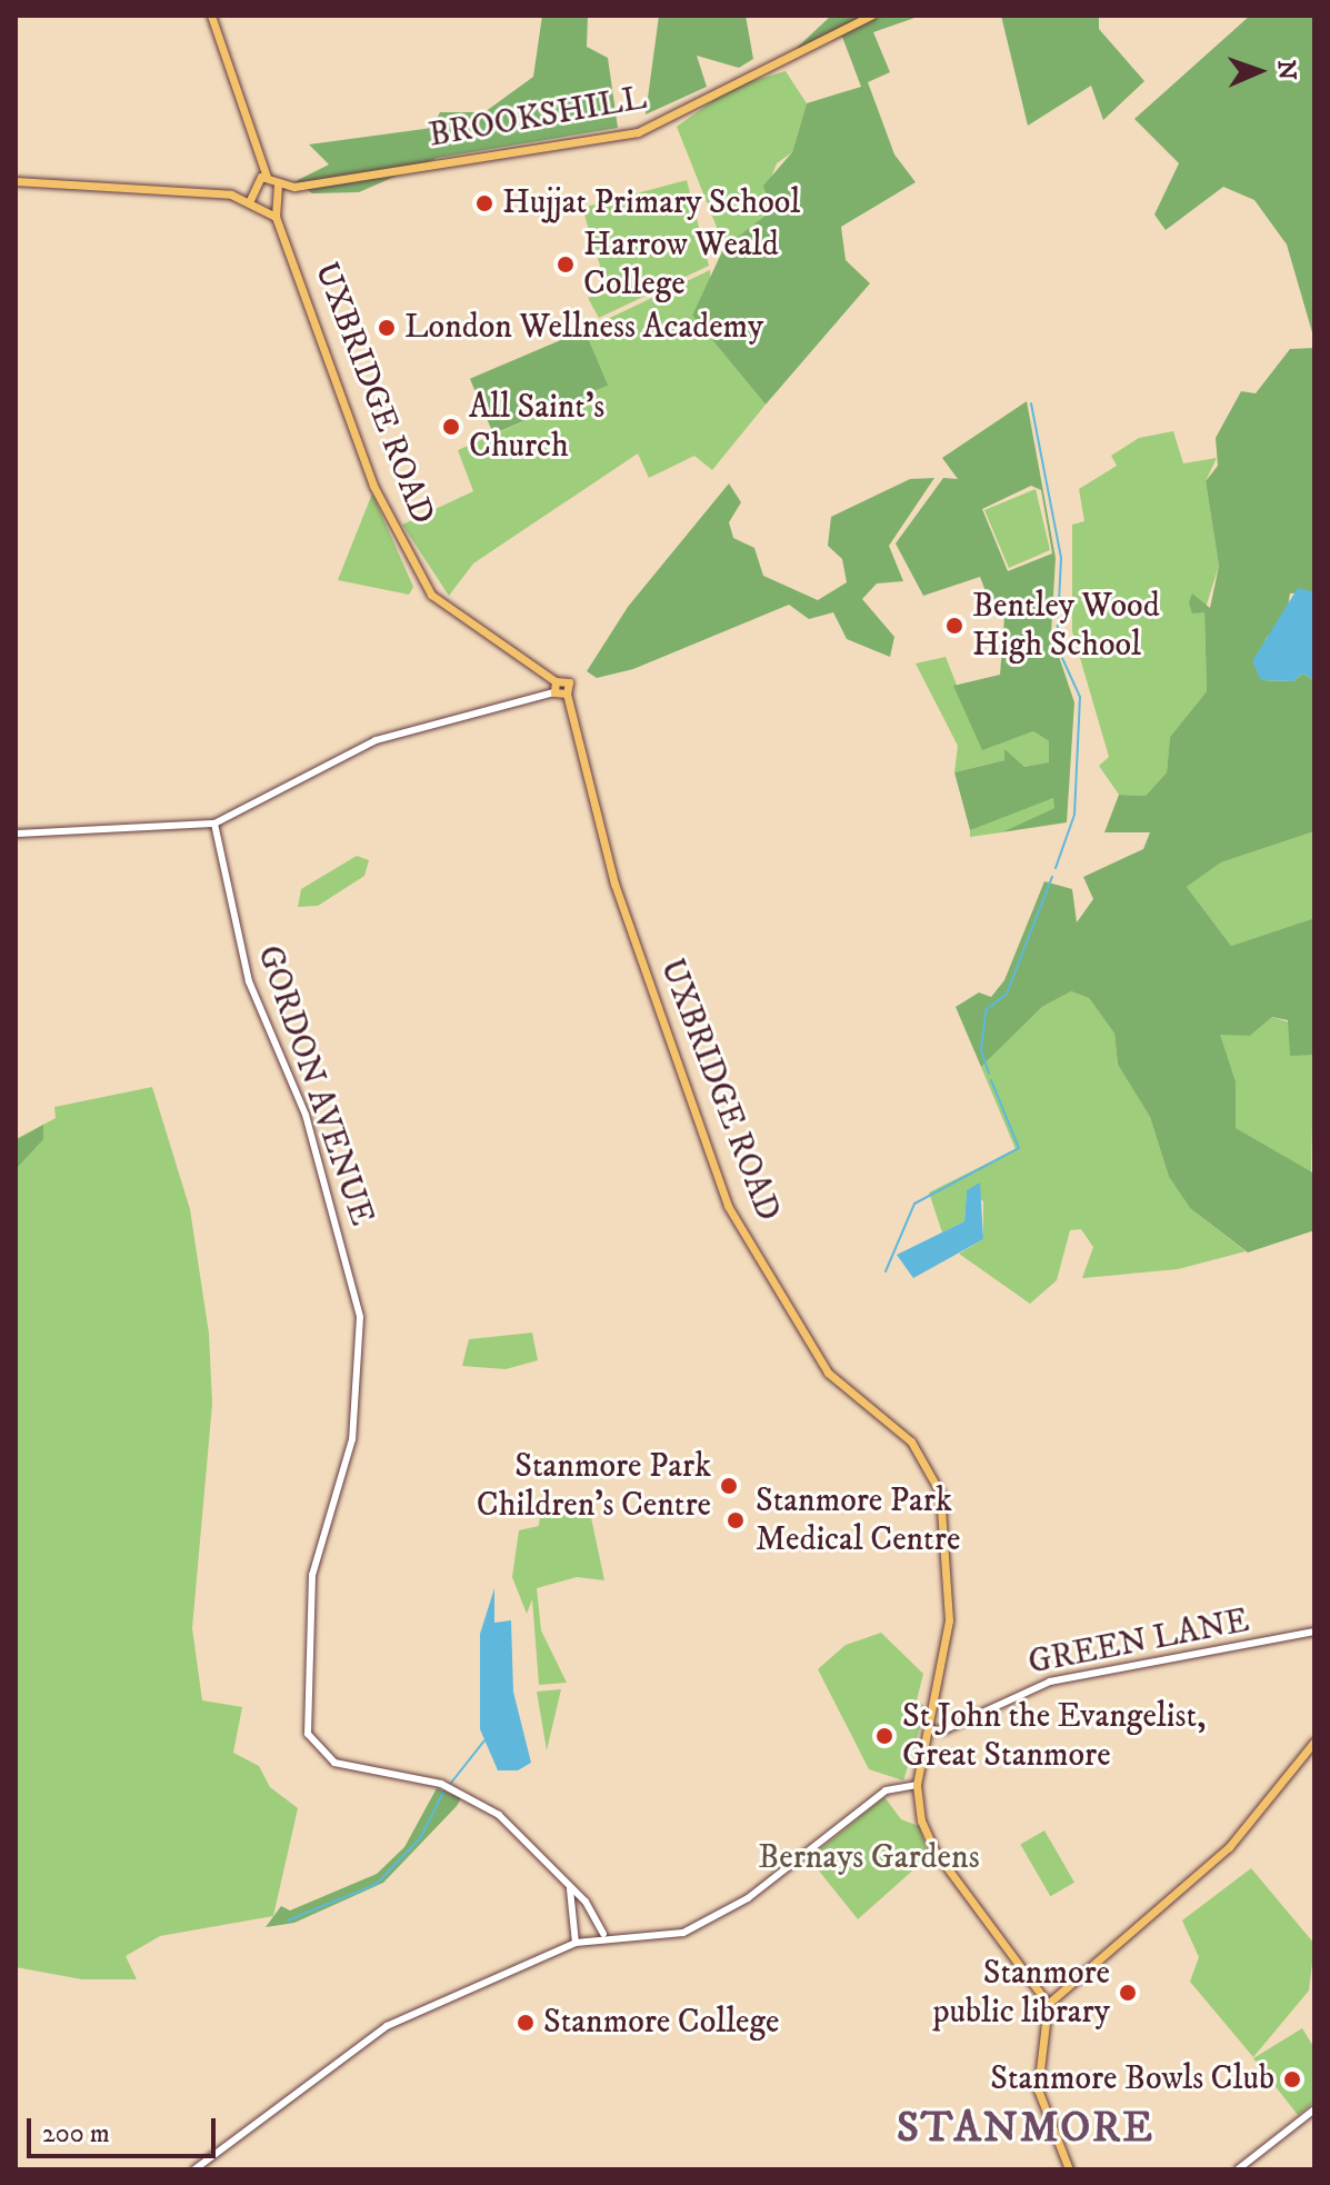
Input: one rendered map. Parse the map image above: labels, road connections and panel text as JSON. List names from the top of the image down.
{
  "streets": {
    "main road": ["BROOKSHILL", "UXBRIDGE ROAD"],
    "street": ["GORDON AVENUE", "GREEN LANE"]
  },
  "crossings": [
    ["BROOKSHILL", "UXBRIDGE ROAD"],
    ["UXBRIDGE ROAD", "GREEN LANE"]
  ],
  "districts": ["STANMORE"],
  "parks": ["Bernays Gardens"],
  "places": [
    "Hujjat Primary School",
    "Harrow Weald College",
    "London Wellness Academy",
    "All Saint's Church",
    "Bentley Wood High School",
    "Stanmore Park Children's Centre",
    "Stanmore Park Medical Centre",
    "St John the Evangelist, Great Stanmore",
    "Stanmore public library",
    "Stanmore College",
    "Stanmore Bowls Club"
  ],
  "scale_bar": "200 m",
  "north": "right"
}
